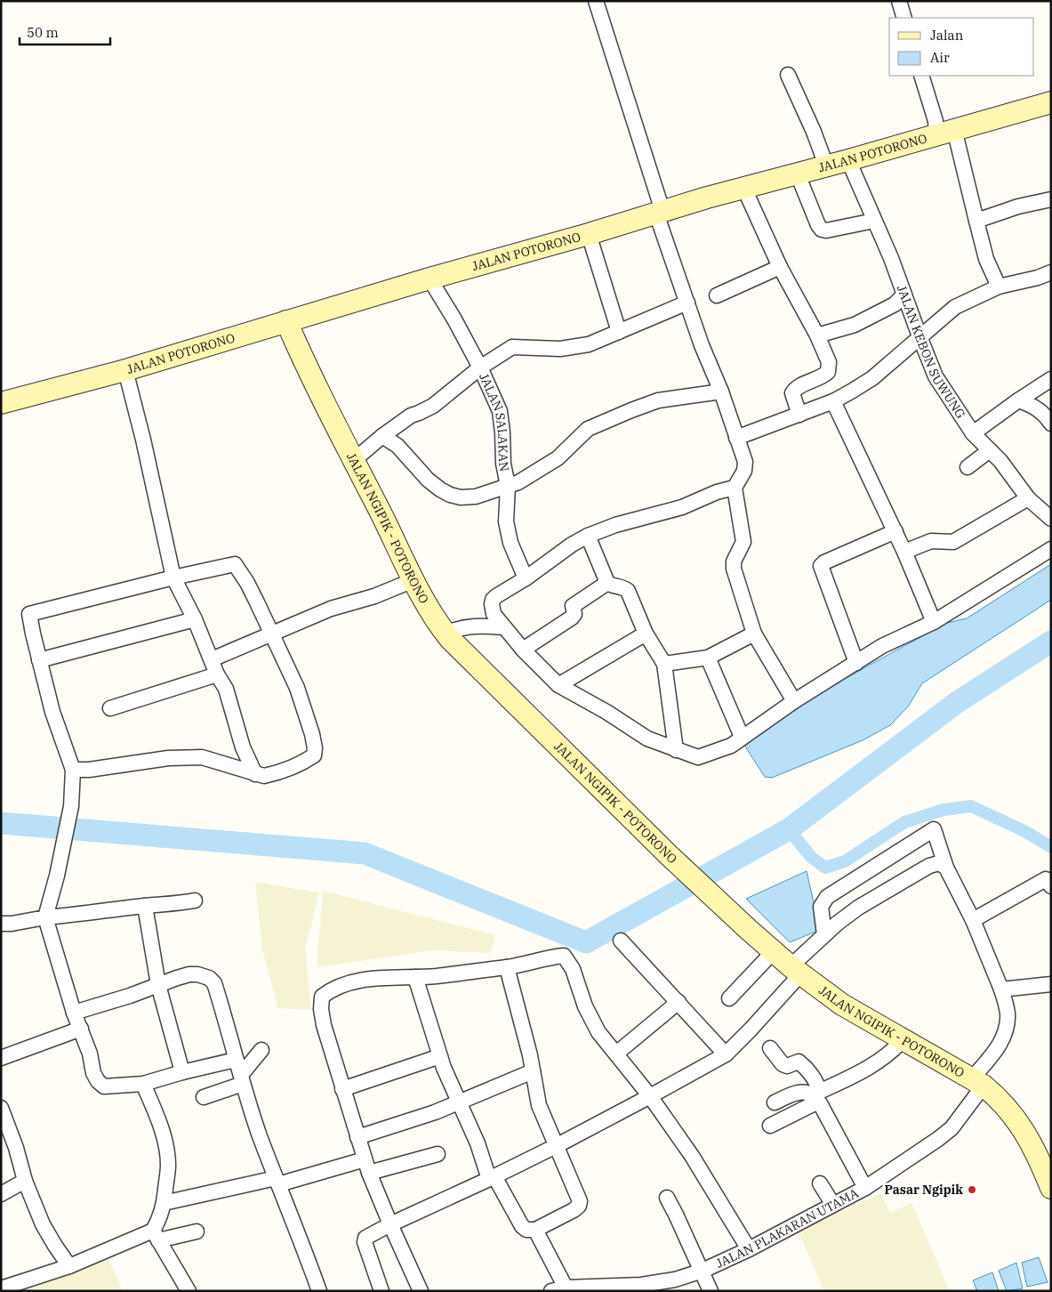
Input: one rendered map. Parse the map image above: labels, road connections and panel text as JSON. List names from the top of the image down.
{
  "streets": {
    "street": [
      "JALAN POTORONO",
      "JALAN KEBON SUWUNG",
      "JALAN SALAKAN",
      "JALAN NGIPIK - POTORONO",
      "JALAN PLAKARAN UTAMA"
    ]
  },
  "crossings": [
    ["JALAN POTORONO", "JALAN KEBON SUWUNG"],
    ["JALAN POTORONO", "JALAN SALAKAN"],
    ["JALAN POTORONO", "JALAN NGIPIK - POTORONO"],
    ["JALAN NGIPIK - POTORONO", "JALAN PLAKARAN UTAMA"]
  ],
  "places": ["Pasar Ngipik"],
  "legend": ["Jalan", "Air"],
  "scale_bar": "50 m"
}
